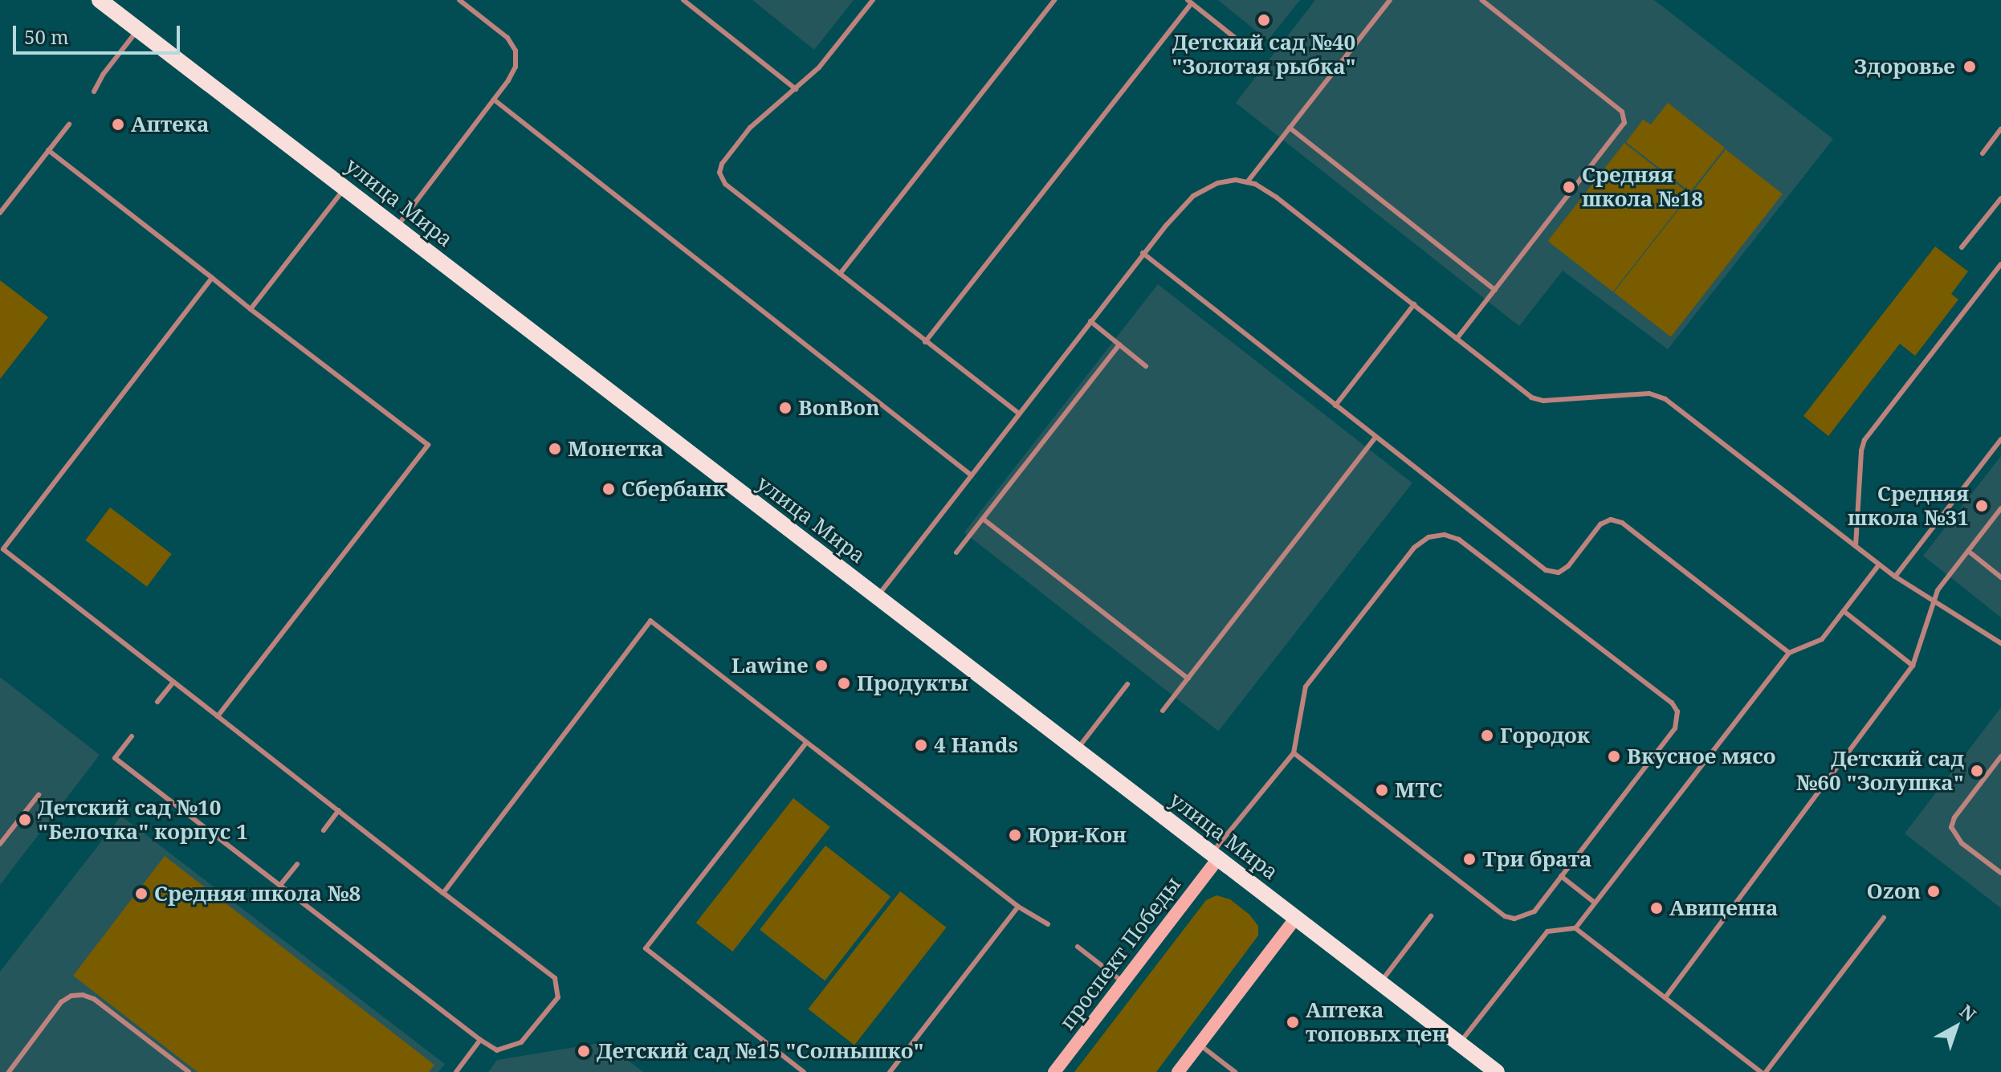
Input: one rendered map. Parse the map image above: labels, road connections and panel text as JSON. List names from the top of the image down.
{
  "streets": {
    "main road": ["улица Мира", "проспект Победы"]
  },
  "crossings": [
    ["улица Мира", "проспект Победы"]
  ],
  "places": [
    "Детский сад №40 \"Золотая рыбка\"",
    "Здоровье",
    "Аптека",
    "Средняя школа №18",
    "BonBon",
    "Монетка",
    "Сбербанк",
    "Средняя школа №31",
    "Lawine",
    "Продукты",
    "Городок",
    "4 Hands",
    "Вкусное мясо",
    "Детский сад №60 \"Золушка\"",
    "МТС",
    "Детский сад №10 \"Белочка\" корпус 1",
    "Юри-Кон",
    "Три брата",
    "Ozon",
    "Средняя школа №8",
    "Авиценна",
    "Аптека топовых цен",
    "Детский сад №15 \"Солнышко\""
  ],
  "scale_bar": "50 m",
  "north": "top right"
}
